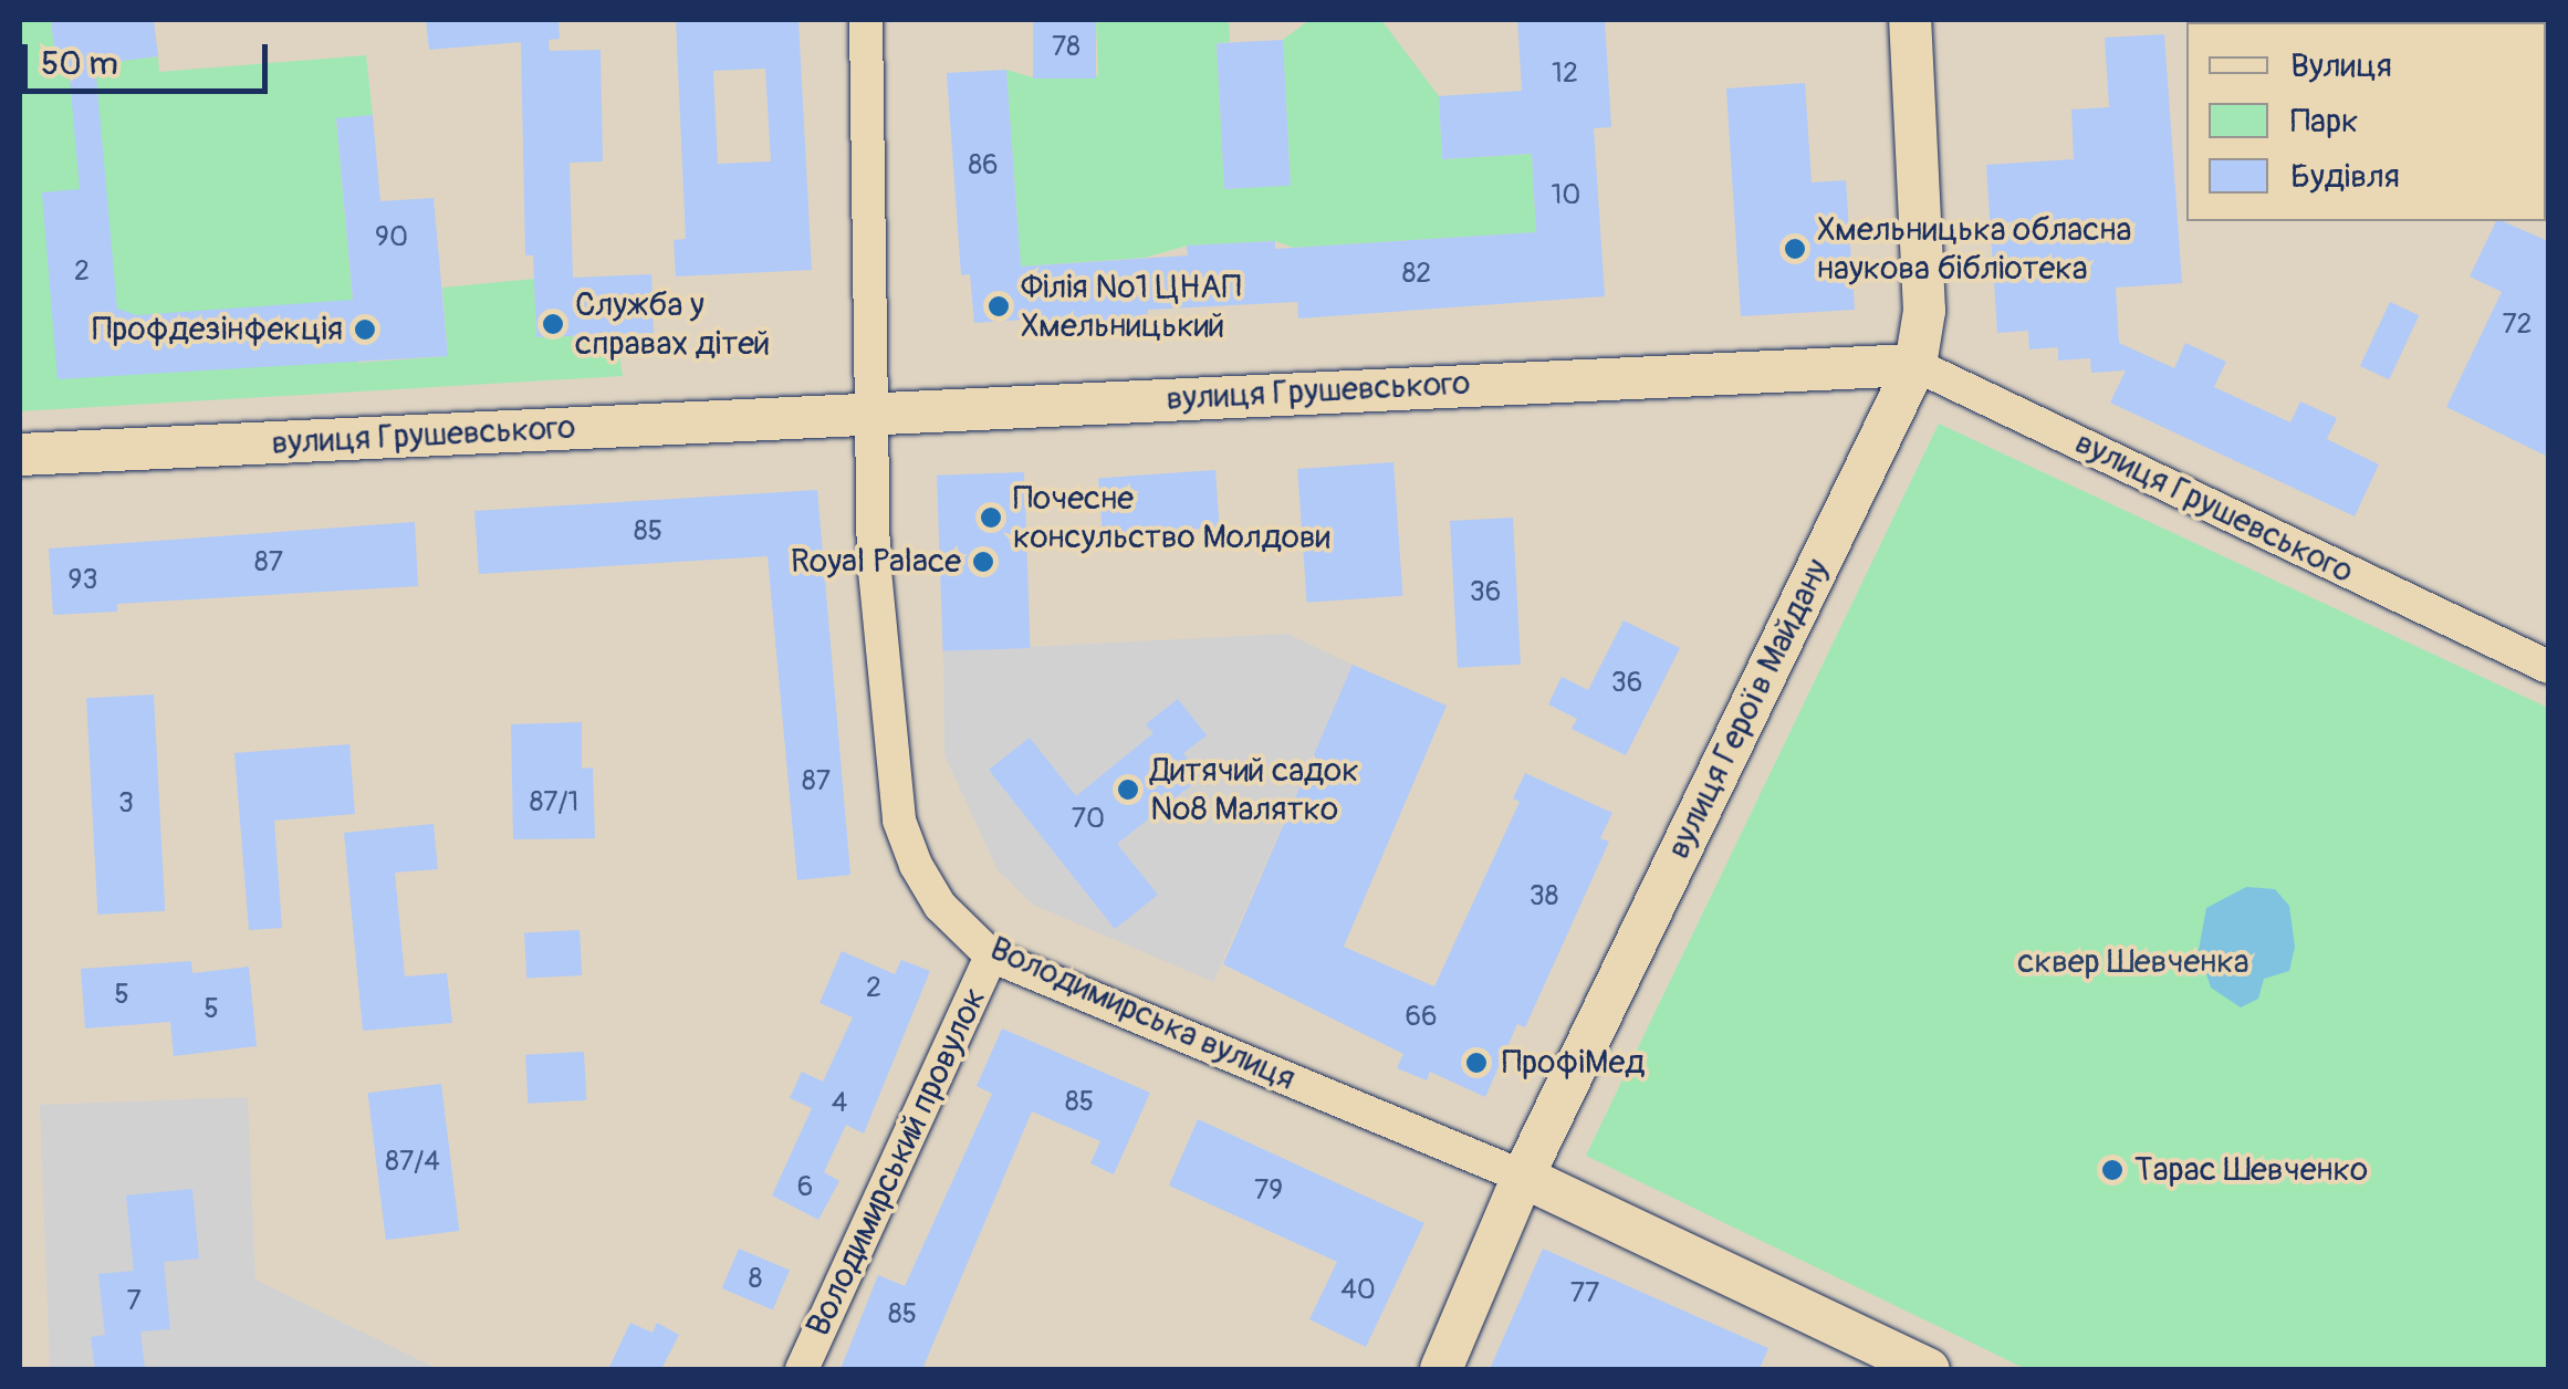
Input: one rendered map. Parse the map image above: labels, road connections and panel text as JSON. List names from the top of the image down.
{
  "streets": {
    "street": [
      "вулиця Грушевського",
      "вулиця Героїв Майдану",
      "Володимирська вулиця",
      "Володимирський провулок"
    ]
  },
  "crossings": [
    ["вулиця Грушевського", "вулиця Героїв Майдану"],
    ["вулиця Грушевського", "Володимирська вулиця"],
    ["вулиця Героїв Майдану", "Володимирська вулиця"],
    ["Володимирська вулиця", "Володимирський провулок"]
  ],
  "parks": ["сквер Шевченка"],
  "places": [
    "Хмельницька обласна наукова бібліотека",
    "Філія №1 ЦНАП Хмельницький",
    "Служба у справах дітей",
    "Профдезінфекція",
    "Почесне консульство Молдови",
    "Royal Palace",
    "Дитячий садок №8 Малятко",
    "ПрофіМед",
    "Тарас Шевченко"
  ],
  "house_numbers": [
    "78",
    "12",
    "86",
    "10",
    "90",
    "2",
    "82",
    "72",
    "85",
    "87",
    "93",
    "36",
    "36",
    "87",
    "87/1",
    "3",
    "70",
    "38",
    "2",
    "5",
    "5",
    "66",
    "85",
    "4",
    "87/4",
    "6",
    "79",
    "8",
    "40",
    "77",
    "7",
    "85"
  ],
  "legend": ["Вулиця", "Парк", "Будівля"],
  "scale_bar": "50 m"
}
